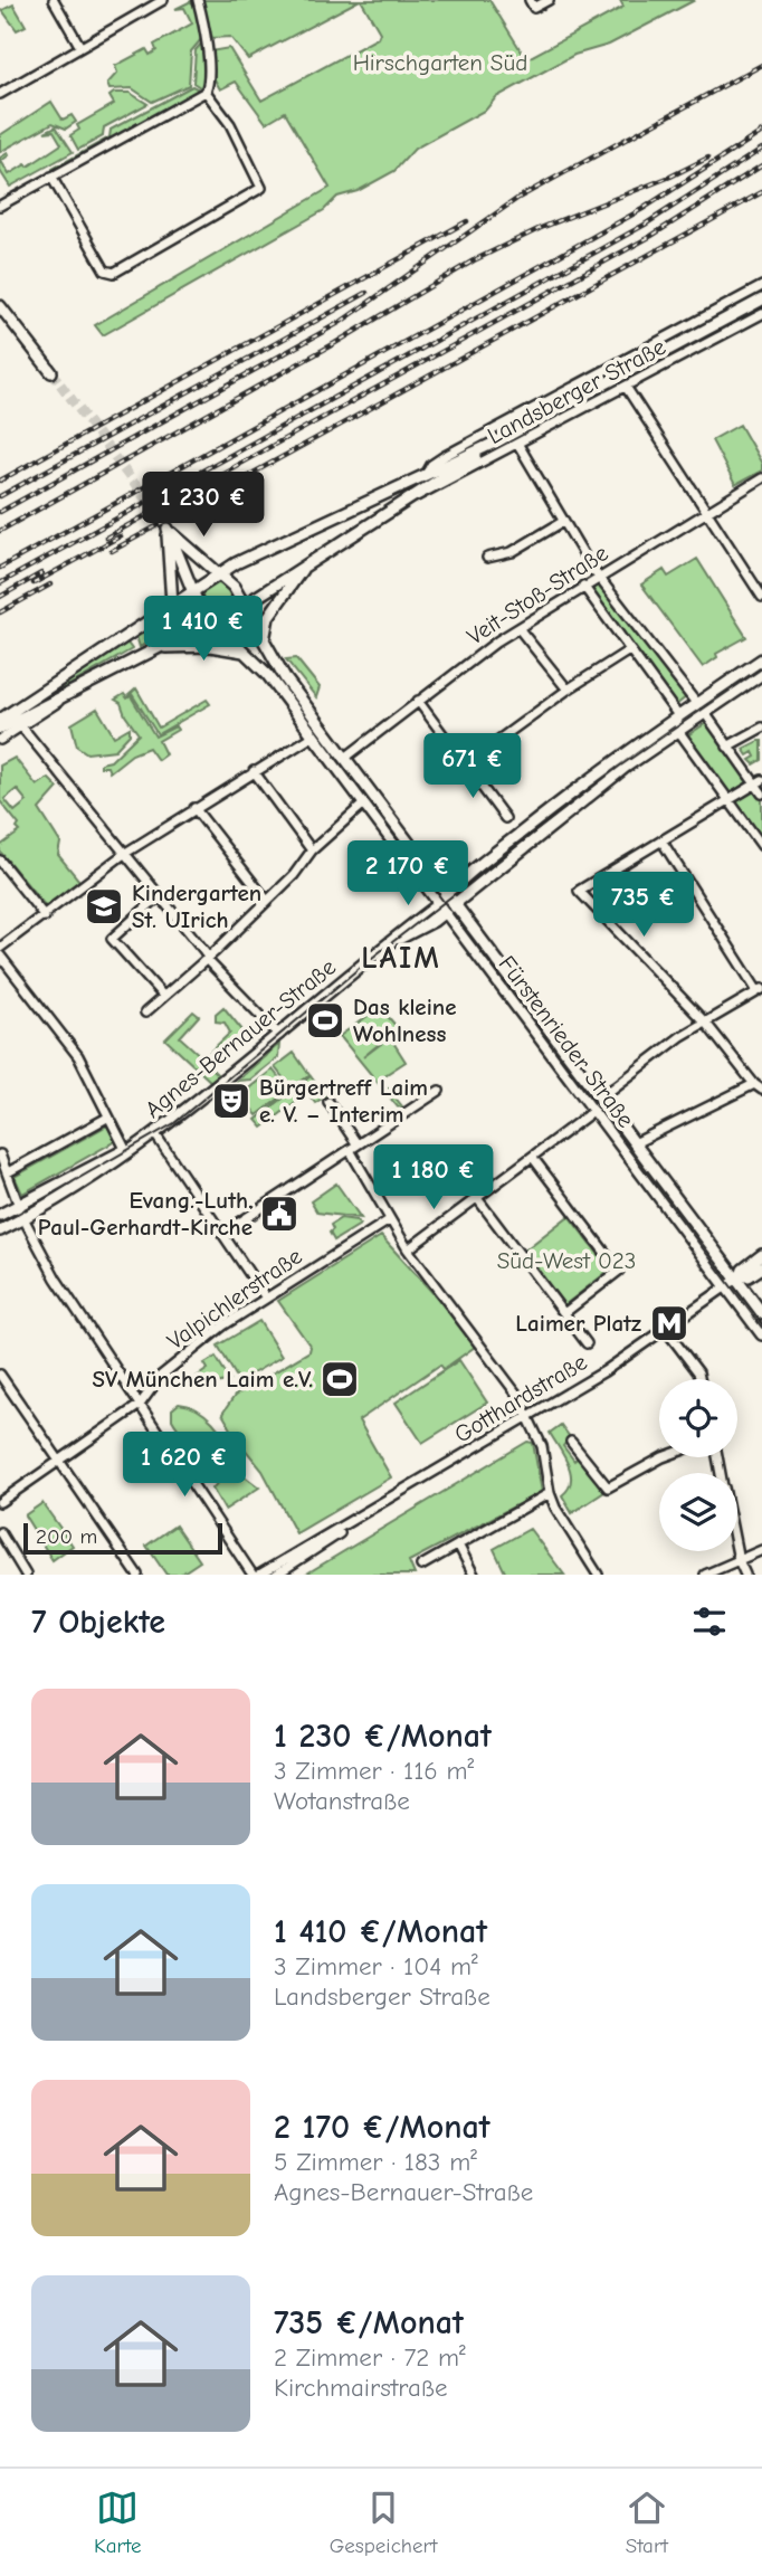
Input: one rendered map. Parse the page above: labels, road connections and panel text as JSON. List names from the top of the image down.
{
  "streets": {
    "main road": [
      "Landsberger Straße",
      "Agnes-Bernauer-Straße",
      "Fürstenrieder Straße",
      "Gotthardstraße"
    ],
    "street": ["Veit-Stoß-Straße", "Valpichlerstraße"]
  },
  "crossings": [
    ["Landsberger Straße", "Fürstenrieder Straße"],
    ["Veit-Stoß-Straße", "Fürstenrieder Straße"],
    ["Agnes-Bernauer-Straße", "Fürstenrieder Straße"],
    ["Fürstenrieder Straße", "Gotthardstraße"]
  ],
  "districts": ["LAIM"],
  "parks": ["Hirschgarten Süd", "Süd-West 023"],
  "places": {
    "school or university": ["Kindergarten St. UIrich"],
    "sports": ["Das kleine Wohlness", "SV München Laim e.V."],
    "theatre": ["Bürgertreff Laim e. V. – Interim"],
    "public building": ["Evang.-Luth. Paul-Gerhardt-Kirche"],
    "metro station": ["Laimer Platz"]
  },
  "scale_bar": "200 m",
  "page": {
    "price": [
      "1 230 €",
      "1 410 €",
      "671 €",
      "2 170 €",
      "735 €",
      "1 180 €",
      "1 620 €"
    ],
    "scale": "200 m",
    "heading": "7 Objekte",
    "list": [
      {
        "name": "1 230 €/Monat",
        "note": "3 Zimmer · 116 m² · Wotanstraße"
      },
      {
        "name": "1 410 €/Monat",
        "note": "3 Zimmer · 104 m² · Landsberger Straße"
      },
      {
        "name": "2 170 €/Monat",
        "note": "5 Zimmer · 183 m² · Agnes-Bernauer-Straße"
      },
      {
        "name": "735 €/Monat",
        "note": "2 Zimmer · 72 m² · Kirchmairstraße"
      }
    ],
    "tabs": ["Karte", "Gespeichert", "Start"]
  }
}
